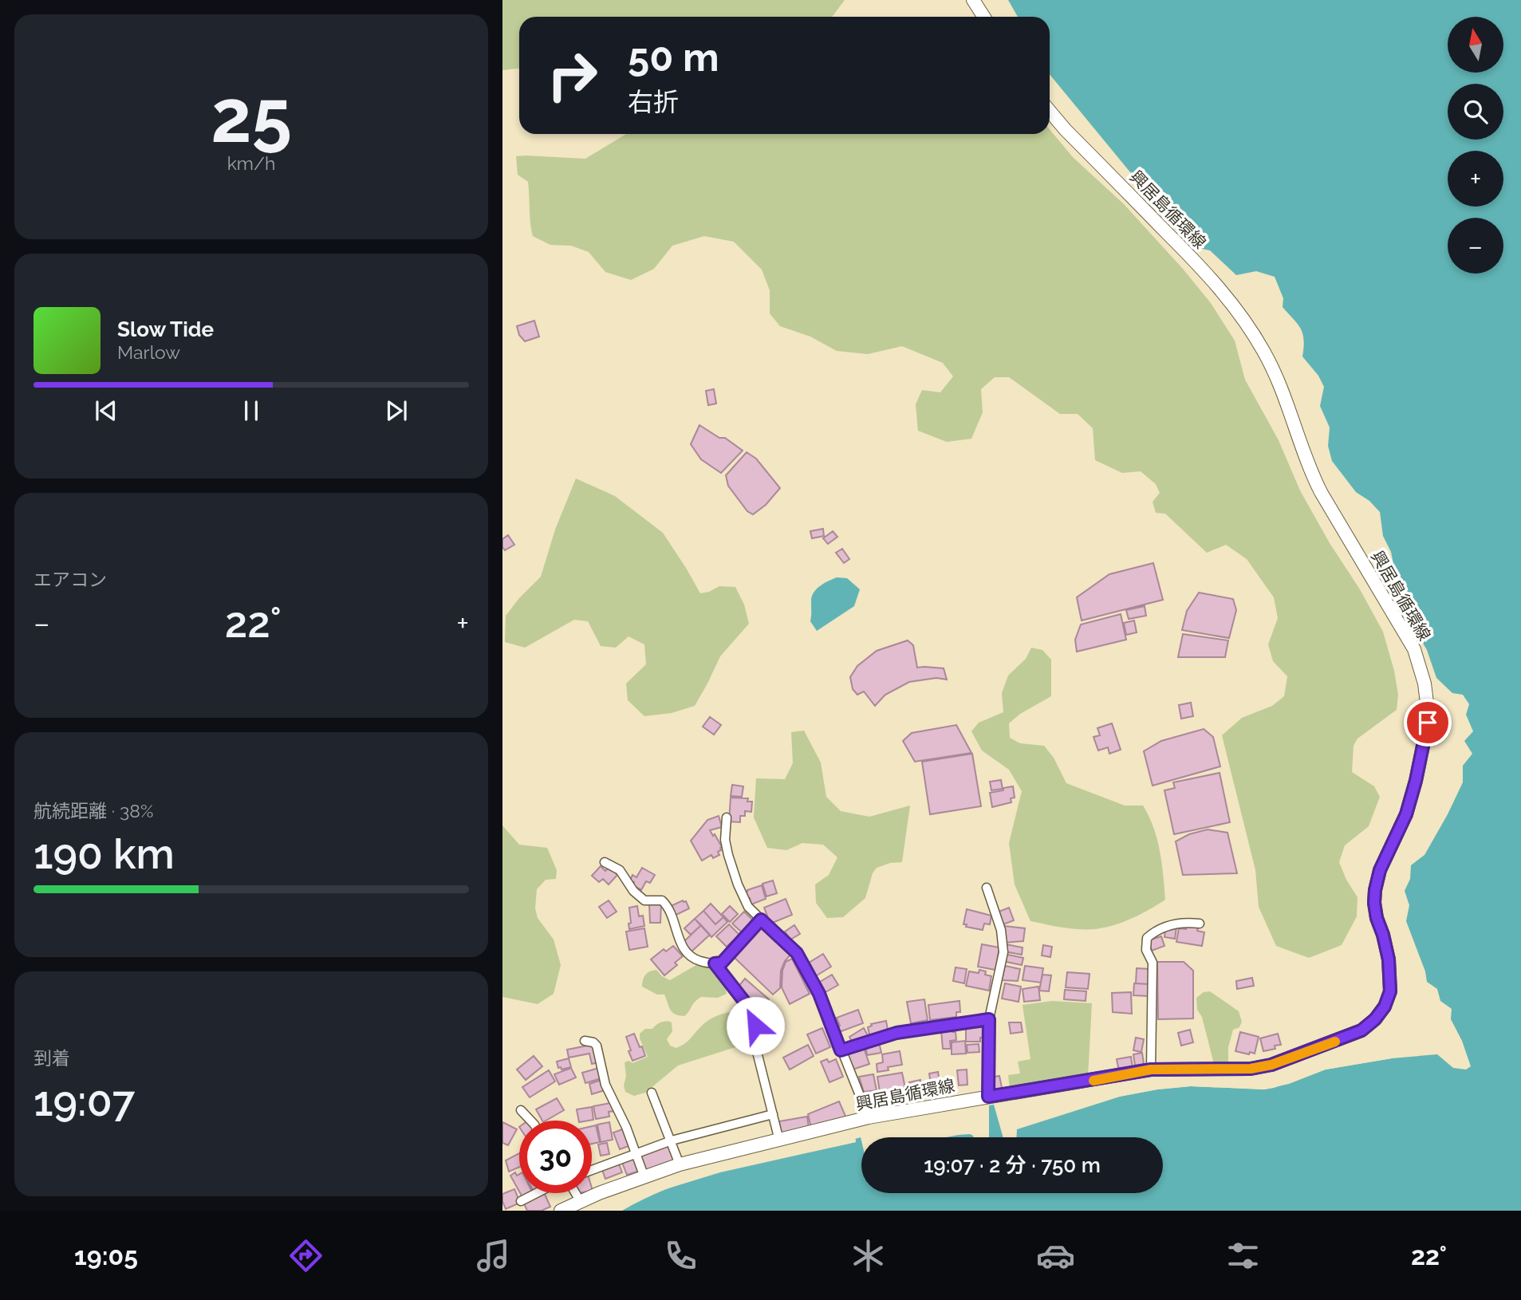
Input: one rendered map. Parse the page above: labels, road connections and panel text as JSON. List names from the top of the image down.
{
  "streets": {
    "main road": ["興居島循環線"]
  },
  "north": "top",
  "page": {
    "tile": [
      ["25", "km/h"],
      "エアコン",
      ["航続距離 · 38%", "190 km"],
      ["到着", "19:07"]
    ],
    "map_buttons": ["+", "−"],
    "turn": ["50 m", "右折"],
    "song": ["Slow Tide", "Marlow"],
    "heat": ["−", "22°", "+"],
    "limit": "30",
    "trip": "19:07 · 2 分 · 750 m",
    "tabs": ["19:05", "22°"]
  }
}
